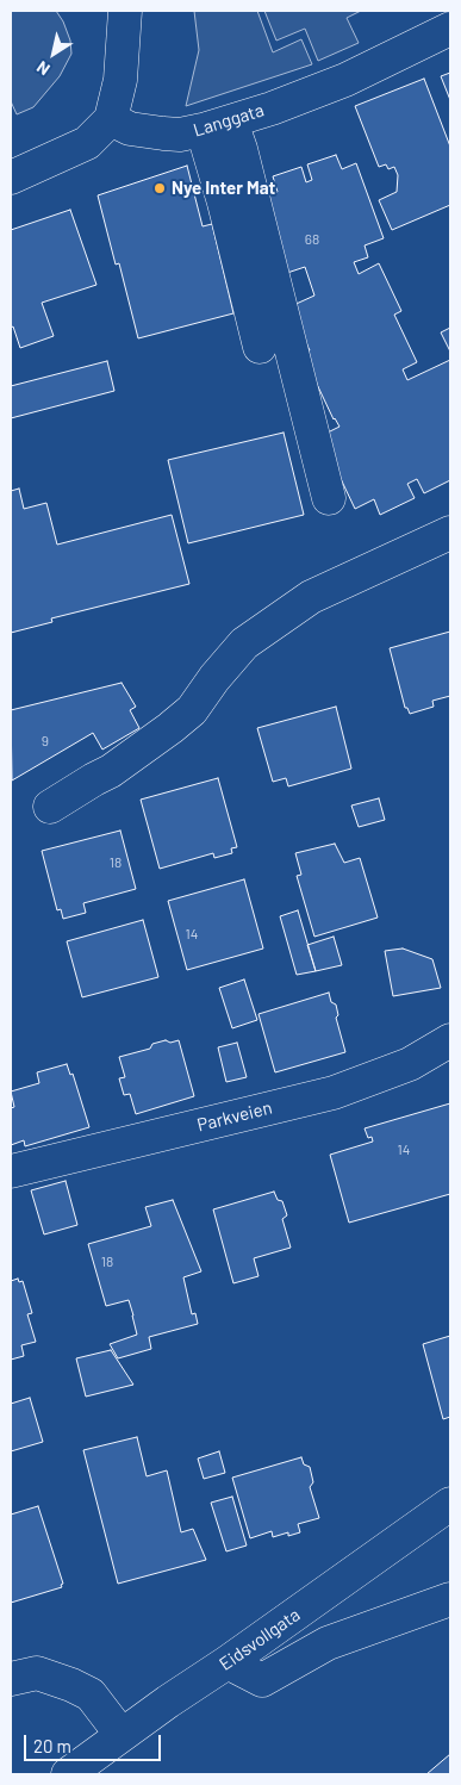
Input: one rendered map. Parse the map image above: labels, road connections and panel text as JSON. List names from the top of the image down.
{
  "streets": {
    "street": ["Langgata", "Parkveien", "Eidsvollgata"]
  },
  "places": ["Nye Inter Mat"],
  "house_numbers": [
    "68",
    "9",
    "18",
    "14",
    "14",
    "18"
  ],
  "scale_bar": "20 m",
  "north": "bottom left"
}
